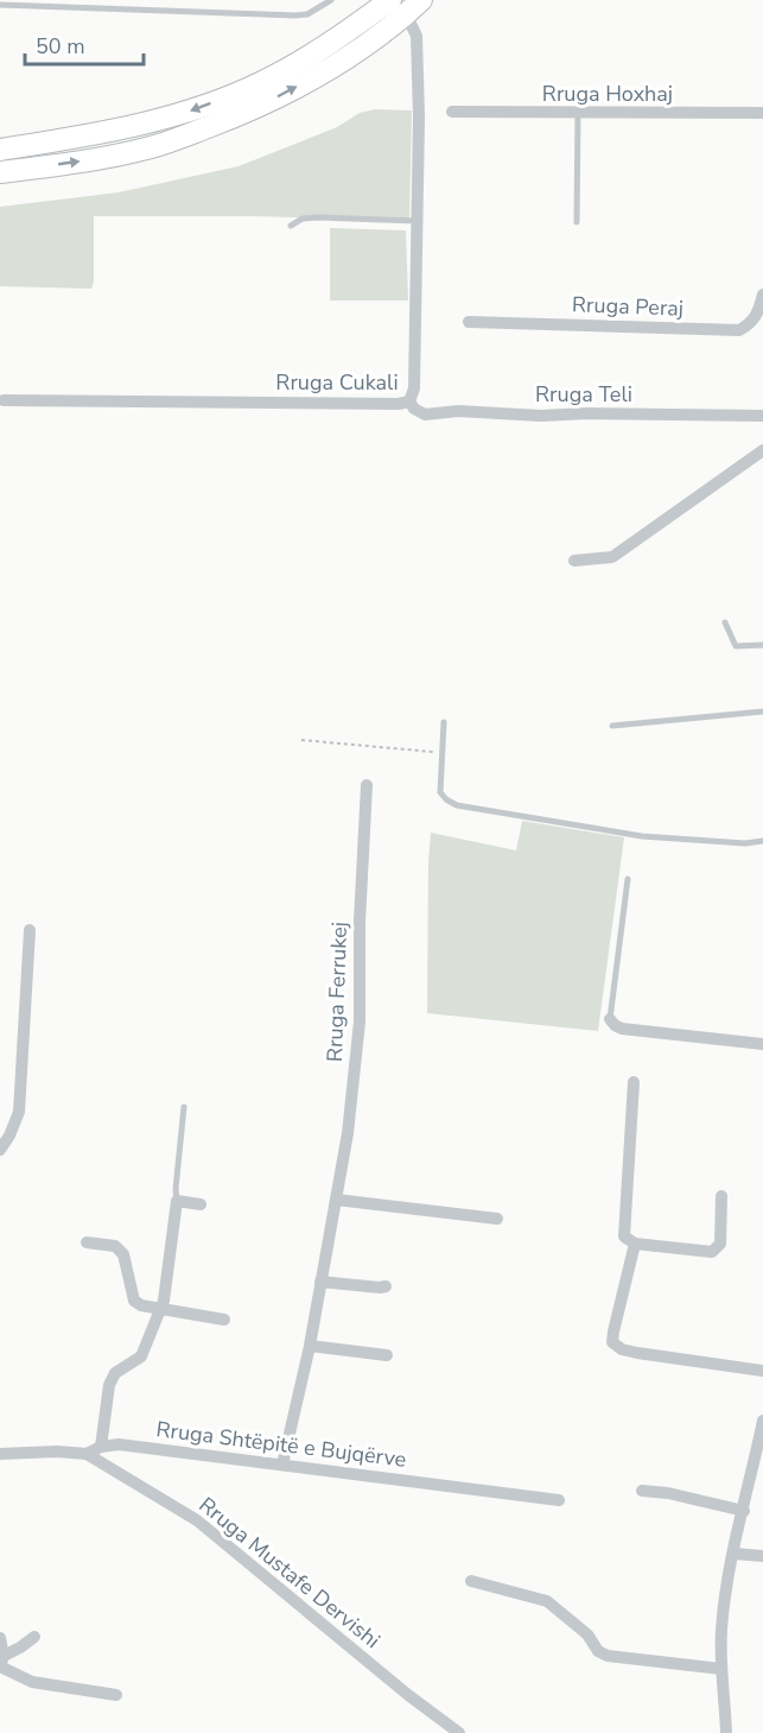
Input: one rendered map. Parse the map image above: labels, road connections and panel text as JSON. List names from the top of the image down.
{
  "streets": {
    "street": [
      "Rruga Hoxhaj",
      "Rruga Peraj",
      "Rruga Cukali",
      "Rruga Teli",
      "Rruga Ferrukej",
      "Rruga Shtëpitë e Bujqërve",
      "Rruga Mustafe Dervishi"
    ]
  },
  "crossings": [
    ["Rruga Cukali", "Rruga Teli"],
    ["Rruga Ferrukej", "Rruga Shtëpitë e Bujqërve"],
    ["Rruga Shtëpitë e Bujqërve", "Rruga Mustafe Dervishi"]
  ],
  "scale_bar": "50 m"
}
